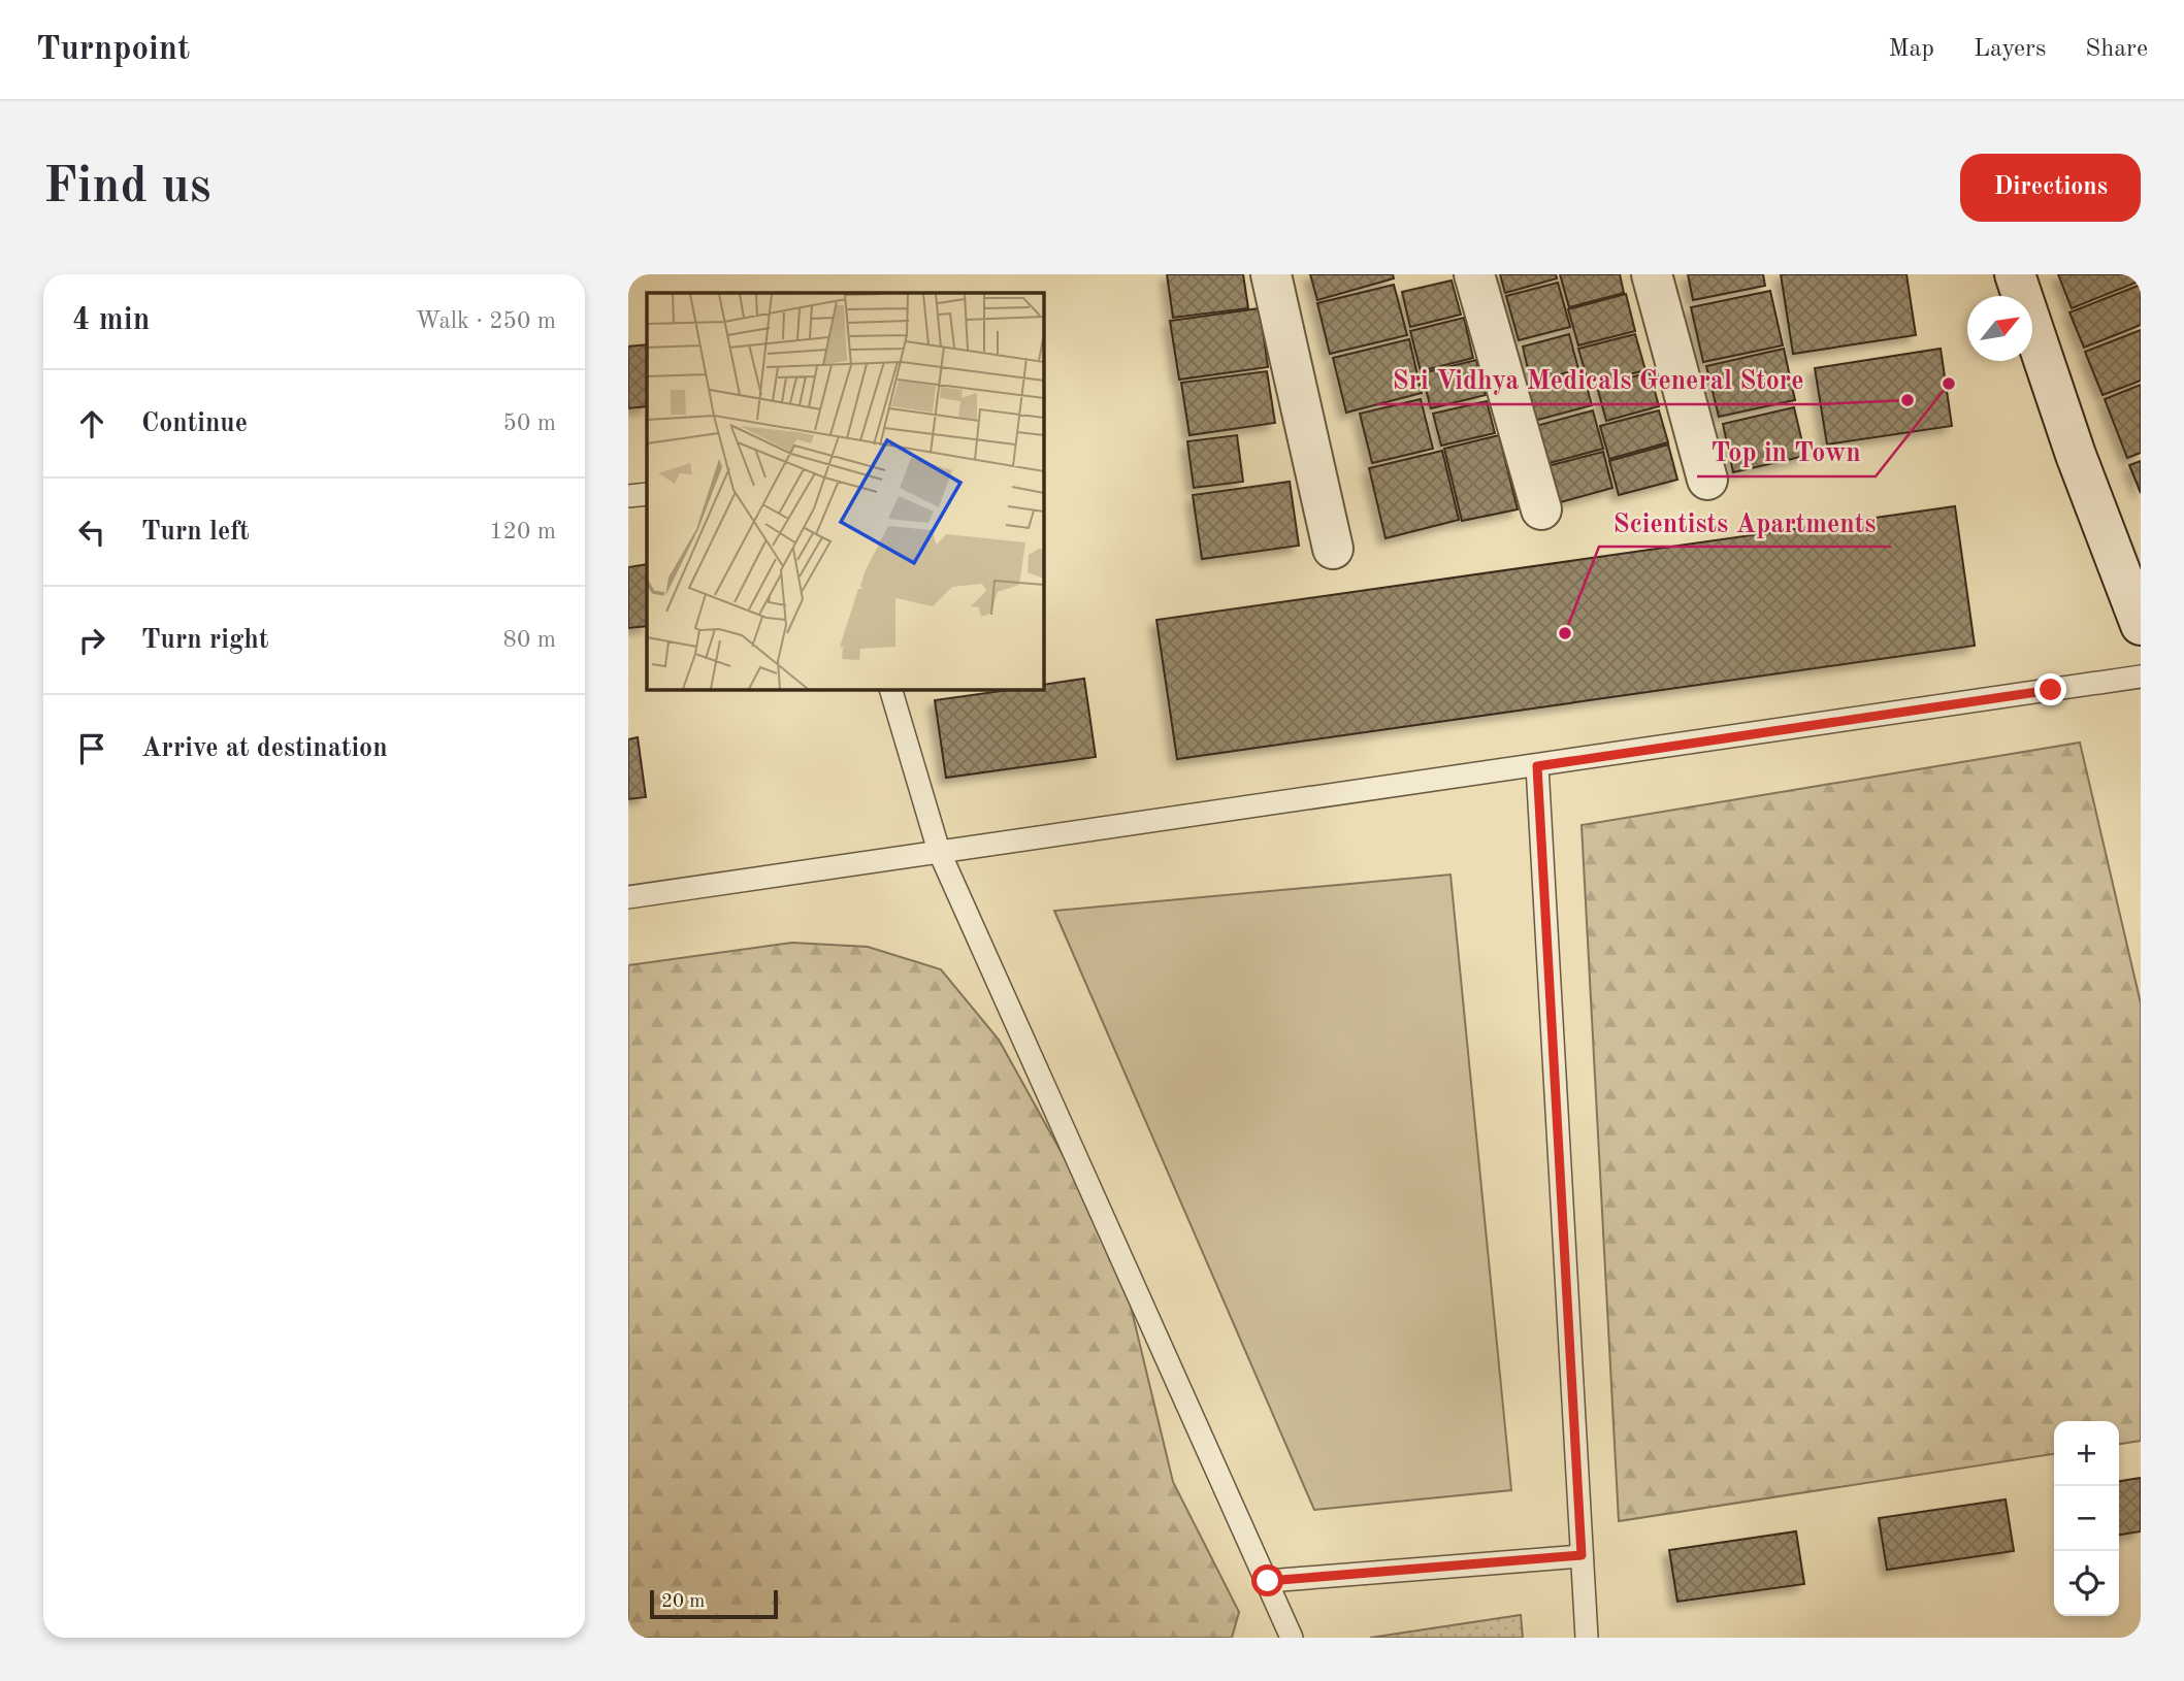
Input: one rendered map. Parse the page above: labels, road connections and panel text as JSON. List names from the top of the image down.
{
  "places": ["Top in Town", "Sri Vidhya Medicals General Store", "Scientists Apartments"],
  "scale_bar": "20 m",
  "north": "top right",
  "page": {
    "header": "Turnpoint",
    "nav": ["Map", "Layers", "Share"],
    "buttons": "Directions",
    "title": "Find us",
    "heading": ["4 min", "Walk · 250 m"],
    "list": [
      ["Continue", "50 m"],
      ["Turn left", "120 m"],
      ["Turn right", "80 m"],
      "Arrive at destination"
    ],
    "map_buttons": ["+", "−"],
    "scale": "20 m"
  }
}
